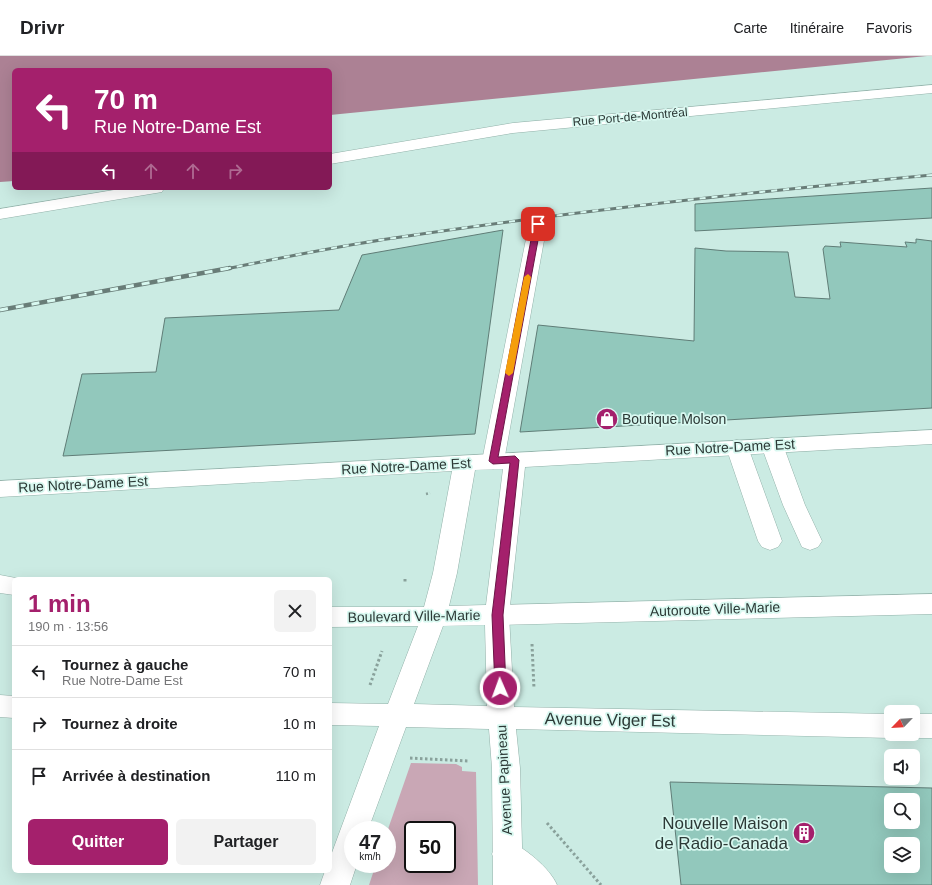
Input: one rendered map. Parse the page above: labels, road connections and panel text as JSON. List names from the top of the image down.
{
  "streets": {
    "main road": [
      "Rue Port-de-Montréal",
      "Rue Notre-Dame Est",
      "Autoroute Ville-Marie",
      "Boulevard Ville-Marie",
      "Avenue Viger Est",
      "Avenue Papineau"
    ]
  },
  "crossings": [
    ["Rue Notre-Dame Est", "Avenue Papineau"],
    ["Autoroute Ville-Marie", "Boulevard Ville-Marie"],
    ["Autoroute Ville-Marie", "Avenue Papineau"],
    ["Boulevard Ville-Marie", "Avenue Papineau"],
    ["Avenue Viger Est", "Avenue Papineau"]
  ],
  "places": {
    "shop": ["Boutique Molson"],
    "building": ["Nouvelle Maison de Radio-Canada"]
  },
  "north": "bottom left",
  "page": {
    "header": "Drivr",
    "nav": ["Carte", "Itinéraire", "Favoris"],
    "turn": ["70 m", "Rue Notre-Dame Est"],
    "heading": ["1 min", "190 m · 13:56"],
    "list": [
      {
        "name": "Tournez à gauche",
        "note": "Rue Notre-Dame Est",
        "value": "70 m"
      },
      {
        "name": "Tournez à droite",
        "value": "10 m"
      },
      {
        "name": "Arrivée à destination",
        "value": "110 m"
      }
    ],
    "buttons": ["Quitter", "Partager"],
    "speed": "47 km/h",
    "limit": "50"
  }
}
